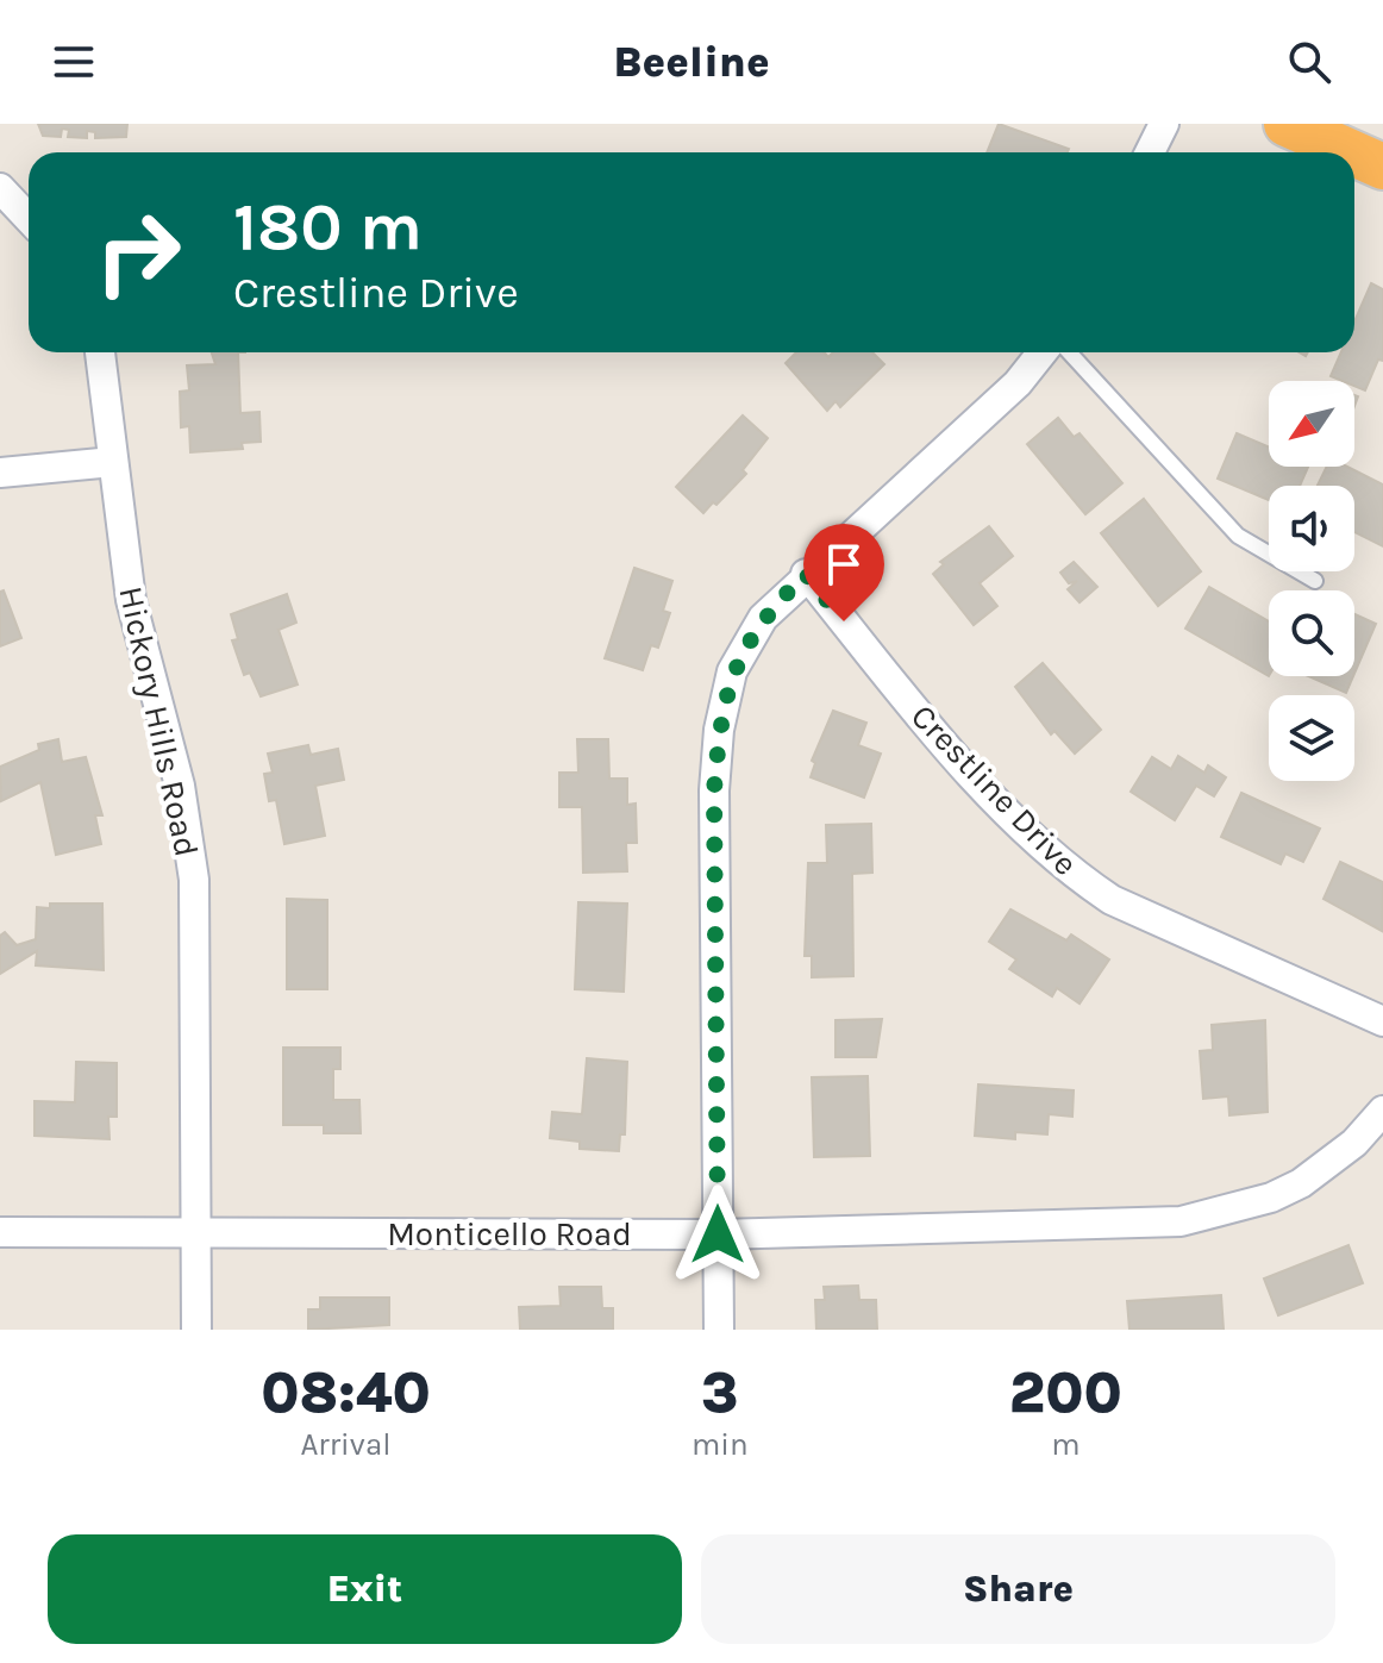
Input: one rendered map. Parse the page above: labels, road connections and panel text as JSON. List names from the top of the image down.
{
  "streets": {
    "street": ["Hickory Hills Road", "Crestline Drive", "Monticello Road"]
  },
  "crossings": [
    ["Hickory Hills Road", "Monticello Road"]
  ],
  "north": "bottom left",
  "page": {
    "header": "Beeline",
    "turn": ["180 m", "Crestline Drive"],
    "eta": [
      "08:40",
      "Arrival",
      "3",
      "min",
      "200",
      "m"
    ],
    "buttons": ["Exit", "Share"]
  }
}
